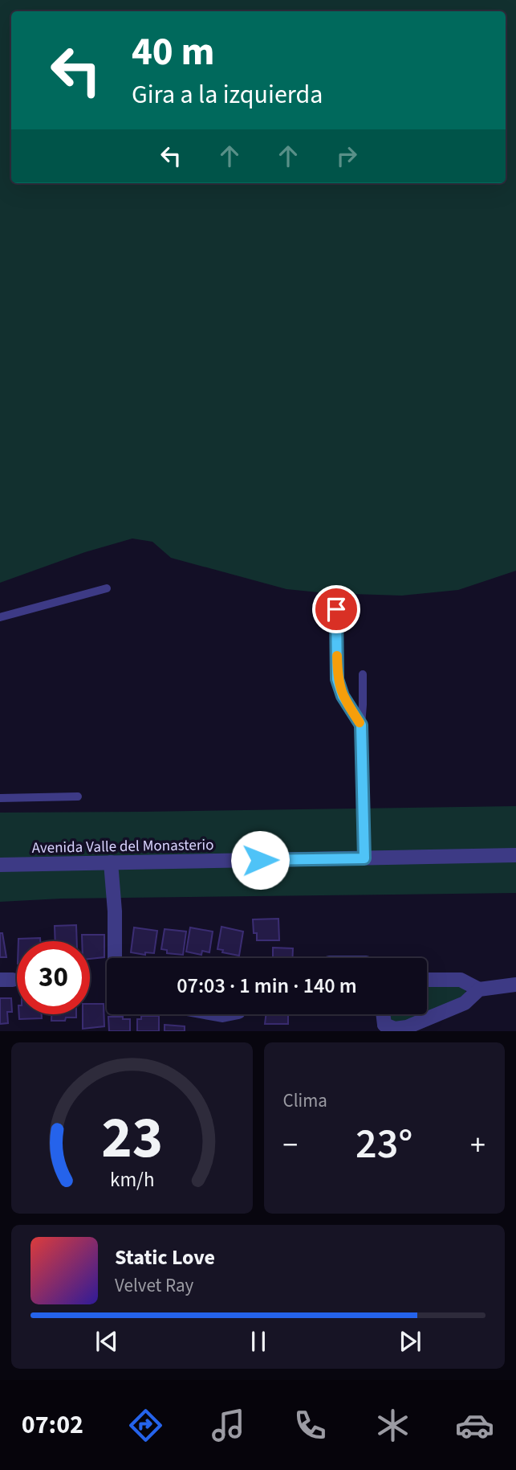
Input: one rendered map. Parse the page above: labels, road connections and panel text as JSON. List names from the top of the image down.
{
  "streets": {
    "street": ["Avenida Valle del Monasterio"]
  },
  "page": {
    "turn": ["40 m", "Gira a la izquierda"],
    "limit": "30",
    "trip": "07:03 · 1 min · 140 m",
    "tile": "Clima",
    "heat": ["−", "23°", "+"],
    "song": ["Static Love", "Velvet Ray"],
    "tabs": "07:02",
    "gauge": ["23", "km/h"]
  }
}
